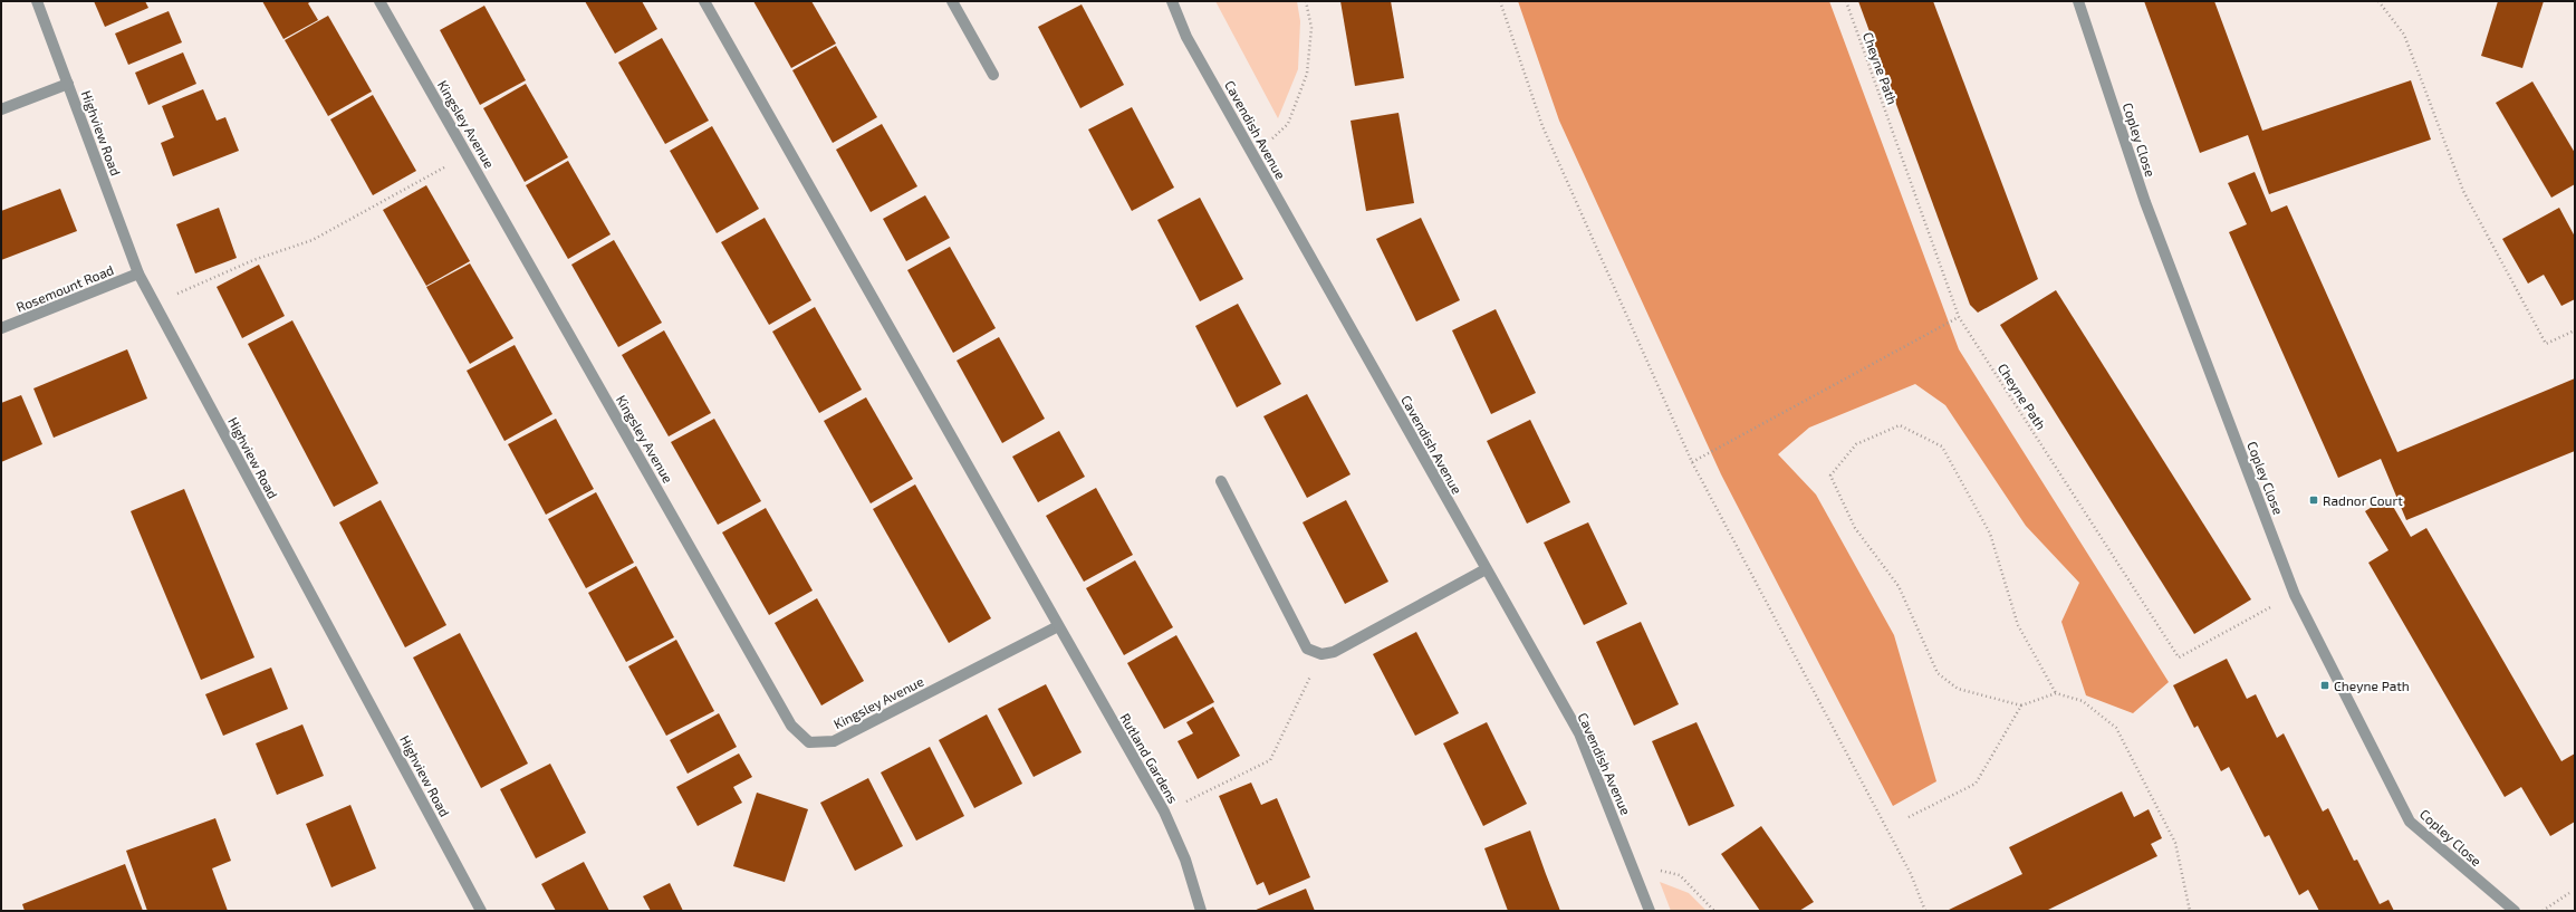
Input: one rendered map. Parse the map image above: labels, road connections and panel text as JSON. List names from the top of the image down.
{
  "streets": {
    "street": [
      "Kingsley Avenue",
      "Cavendish Avenue",
      "Highview Road",
      "Copley Close",
      "Rosemount Road",
      "Rutland Gardens"
    ],
    "path": ["Cheyne Path"]
  },
  "crossings": [
    ["Cheyne Path", "Copley Close"],
    ["Kingsley Avenue", "Rutland Gardens"],
    ["Highview Road", "Rosemount Road"]
  ],
  "places": {
    "transit": ["Radnor Court", "Cheyne Path"]
  }
}
